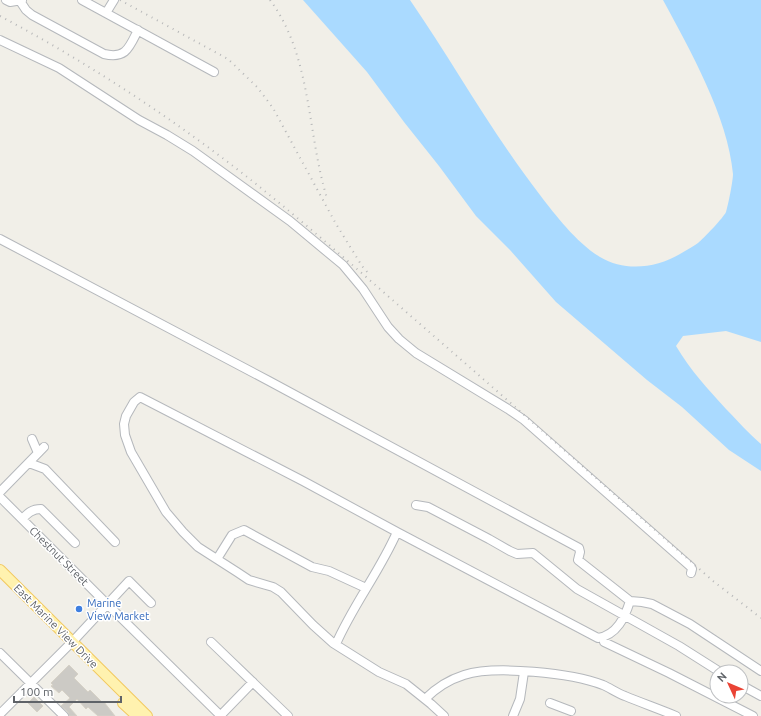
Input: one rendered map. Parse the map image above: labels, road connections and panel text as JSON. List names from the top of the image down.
{
  "streets": {
    "main road": ["East Marine View Drive"],
    "street": ["Chestnut Street"]
  },
  "places": ["Marine View Market"],
  "scale_bar": "100 m",
  "north": "top left"
}
